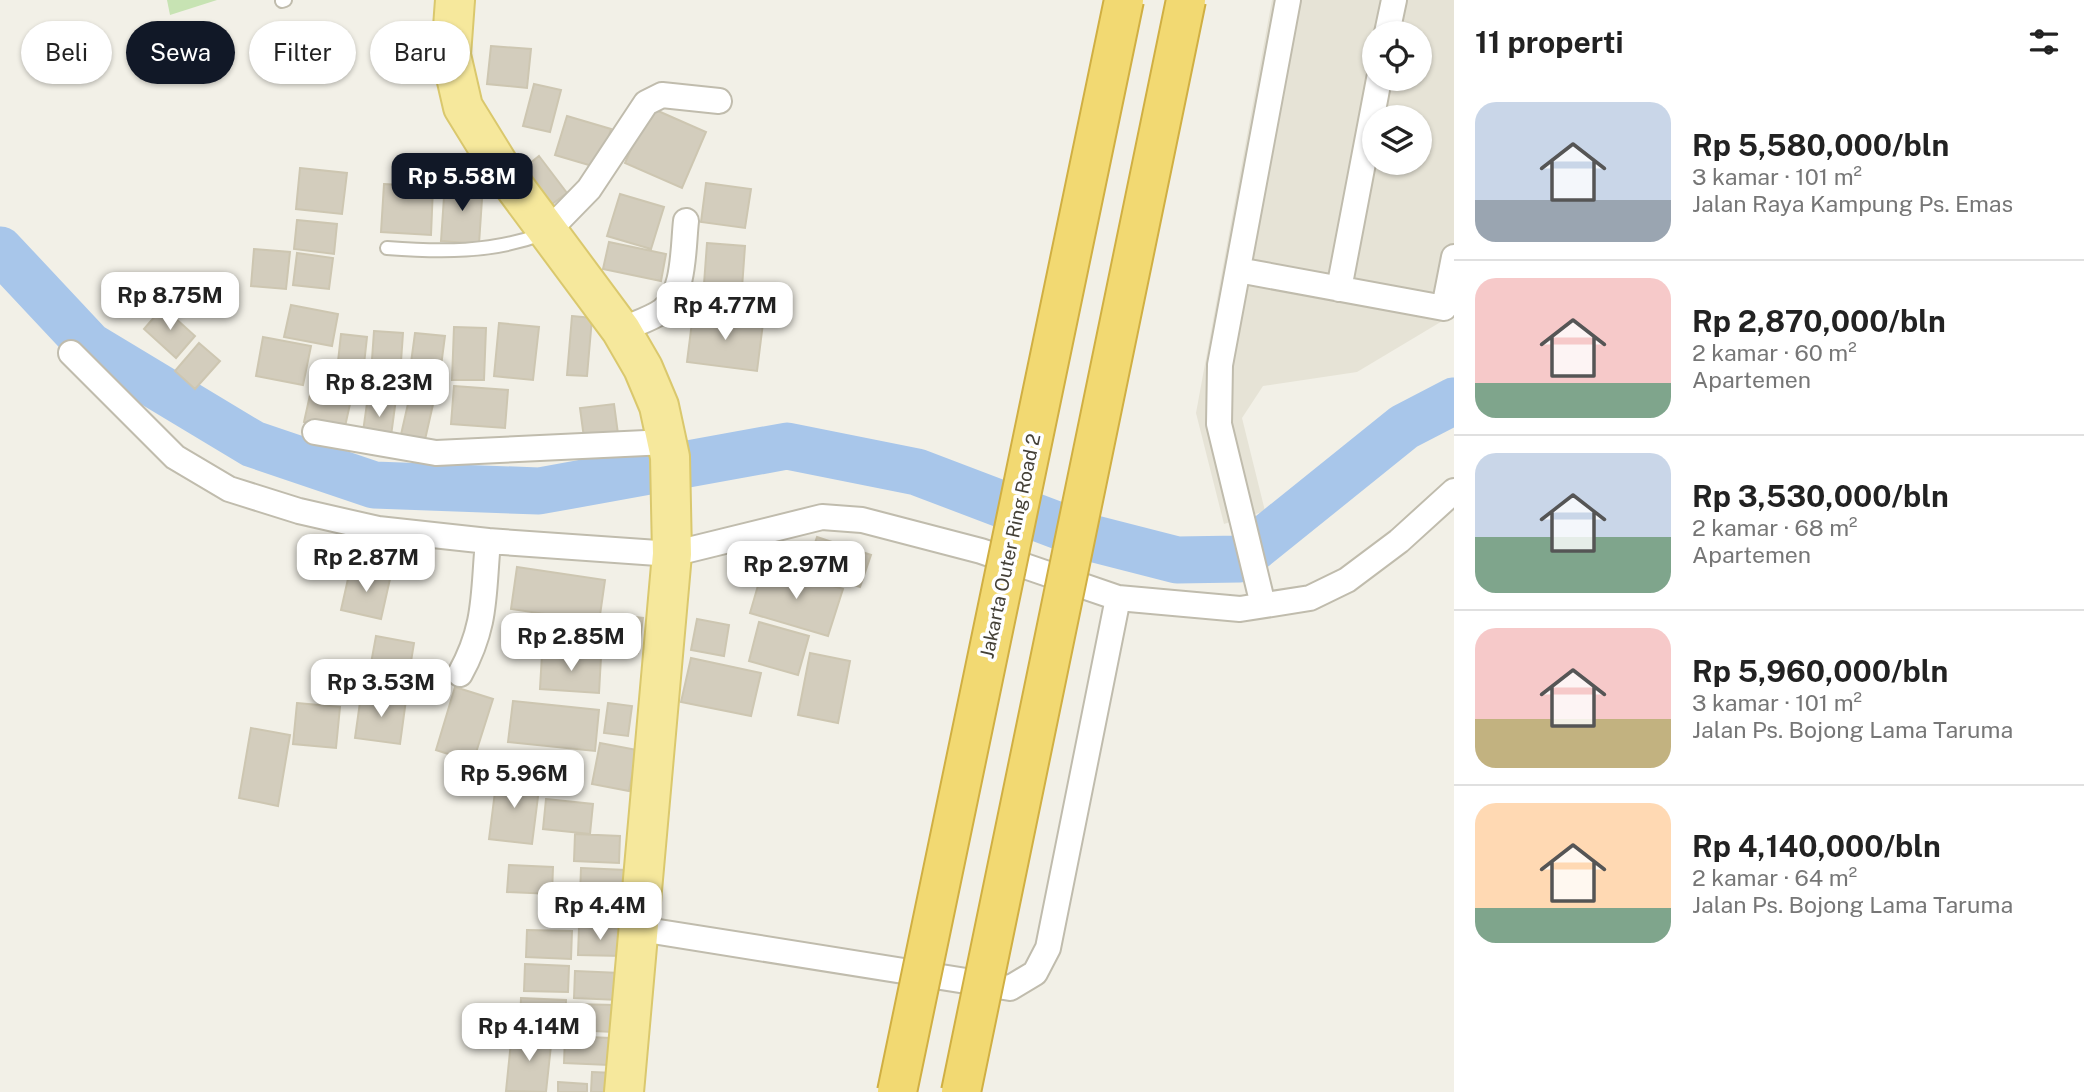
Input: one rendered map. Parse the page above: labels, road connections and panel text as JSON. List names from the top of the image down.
{
  "streets": {
    "highway": ["Jakarta Outer Ring Road 2"]
  },
  "page": {
    "heading": "11 properti",
    "chip": [
      "Beli",
      "Sewa",
      "Filter",
      "Baru"
    ],
    "list": [
      {
        "name": "Rp 5,580,000/bln",
        "note": "3 kamar · 101 m² · Jalan Raya Kampung Ps. Emas"
      },
      {
        "name": "Rp 2,870,000/bln",
        "note": "2 kamar · 60 m² · Apartemen"
      },
      {
        "name": "Rp 3,530,000/bln",
        "note": "2 kamar · 68 m² · Apartemen"
      },
      {
        "name": "Rp 5,960,000/bln",
        "note": "3 kamar · 101 m² · Jalan Ps. Bojong Lama Taruma"
      },
      {
        "name": "Rp 4,140,000/bln",
        "note": "2 kamar · 64 m² · Jalan Ps. Bojong Lama Taruma"
      }
    ],
    "price": [
      "Rp 5.58M",
      "Rp 8.75M",
      "Rp 4.77M",
      "Rp 8.23M",
      "Rp 2.87M",
      "Rp 2.97M",
      "Rp 2.85M",
      "Rp 3.53M",
      "Rp 5.96M",
      "Rp 4.4M",
      "Rp 4.14M"
    ]
  }
}
